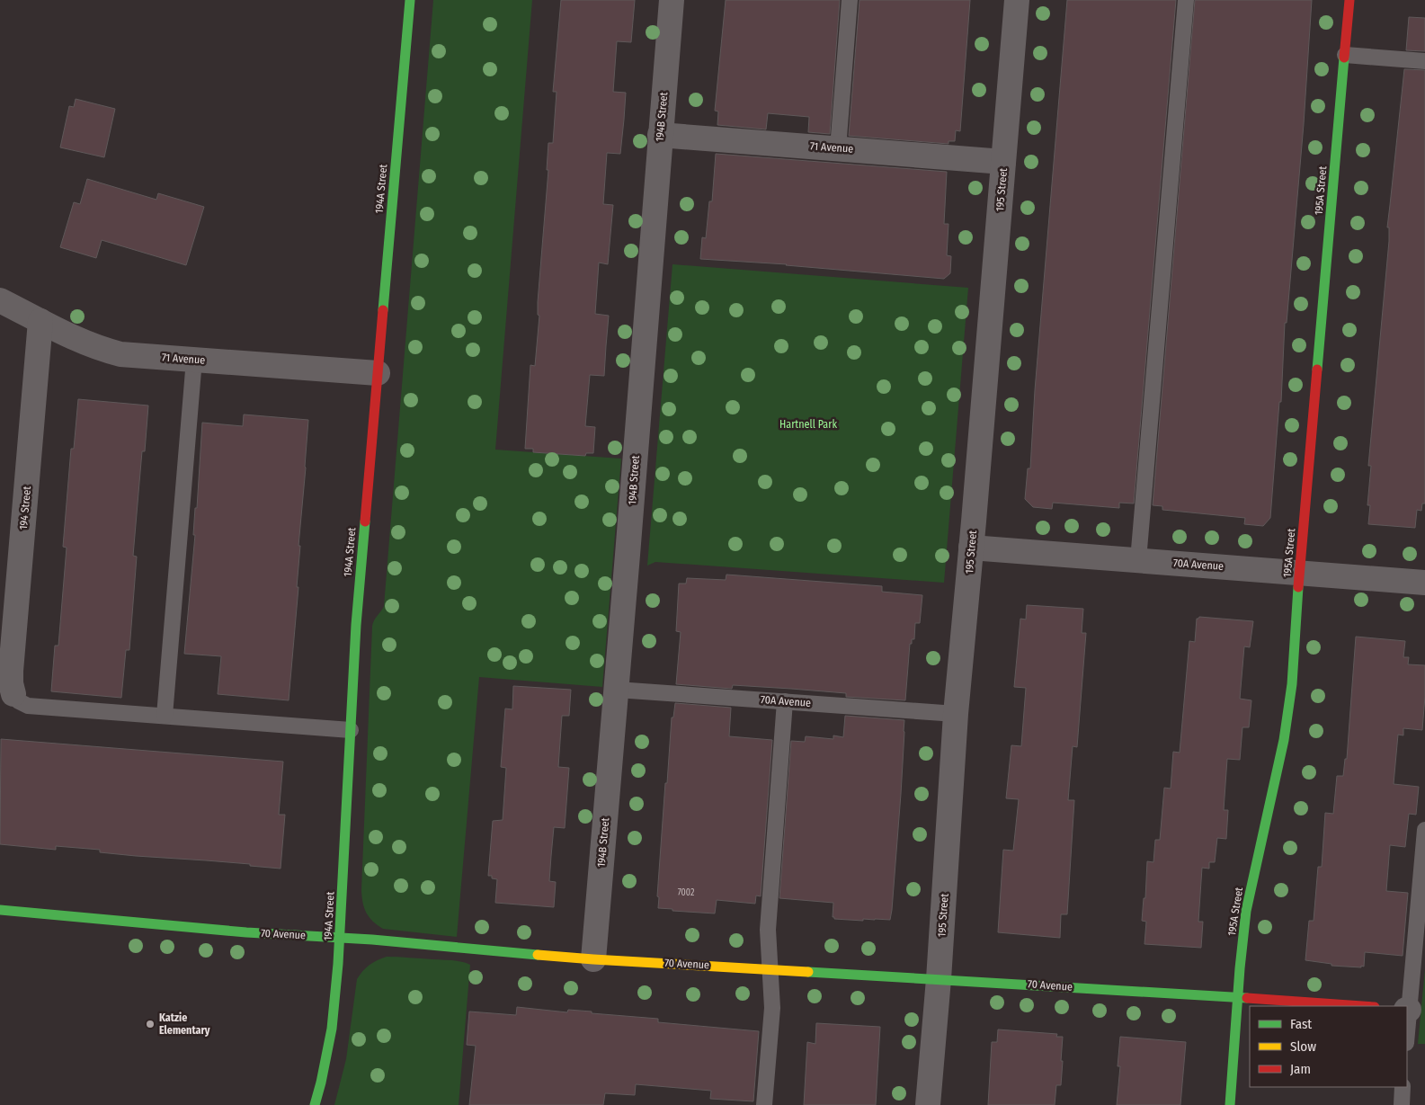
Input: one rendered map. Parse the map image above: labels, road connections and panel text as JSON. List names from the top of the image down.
{
  "streets": {
    "street": [
      "194B Street",
      "71 Avenue",
      "194A Street",
      "195 Street",
      "195A Street",
      "194 Street",
      "70A Avenue",
      "70 Avenue"
    ]
  },
  "crossings": [
    ["194B Street", "71 Avenue"],
    ["194B Street", "70A Avenue"],
    ["194B Street", "70 Avenue"],
    ["71 Avenue", "194A Street"],
    ["71 Avenue", "195 Street"],
    ["71 Avenue", "194 Street"],
    ["194A Street", "70 Avenue"],
    ["195 Street", "70A Avenue"],
    ["195 Street", "70 Avenue"],
    ["195A Street", "70A Avenue"],
    ["195A Street", "70 Avenue"]
  ],
  "parks": ["Hartnell Park"],
  "places": ["Katzie Elementary"],
  "house_numbers": ["7002"],
  "legend": ["Fast", "Slow", "Jam"]
}
